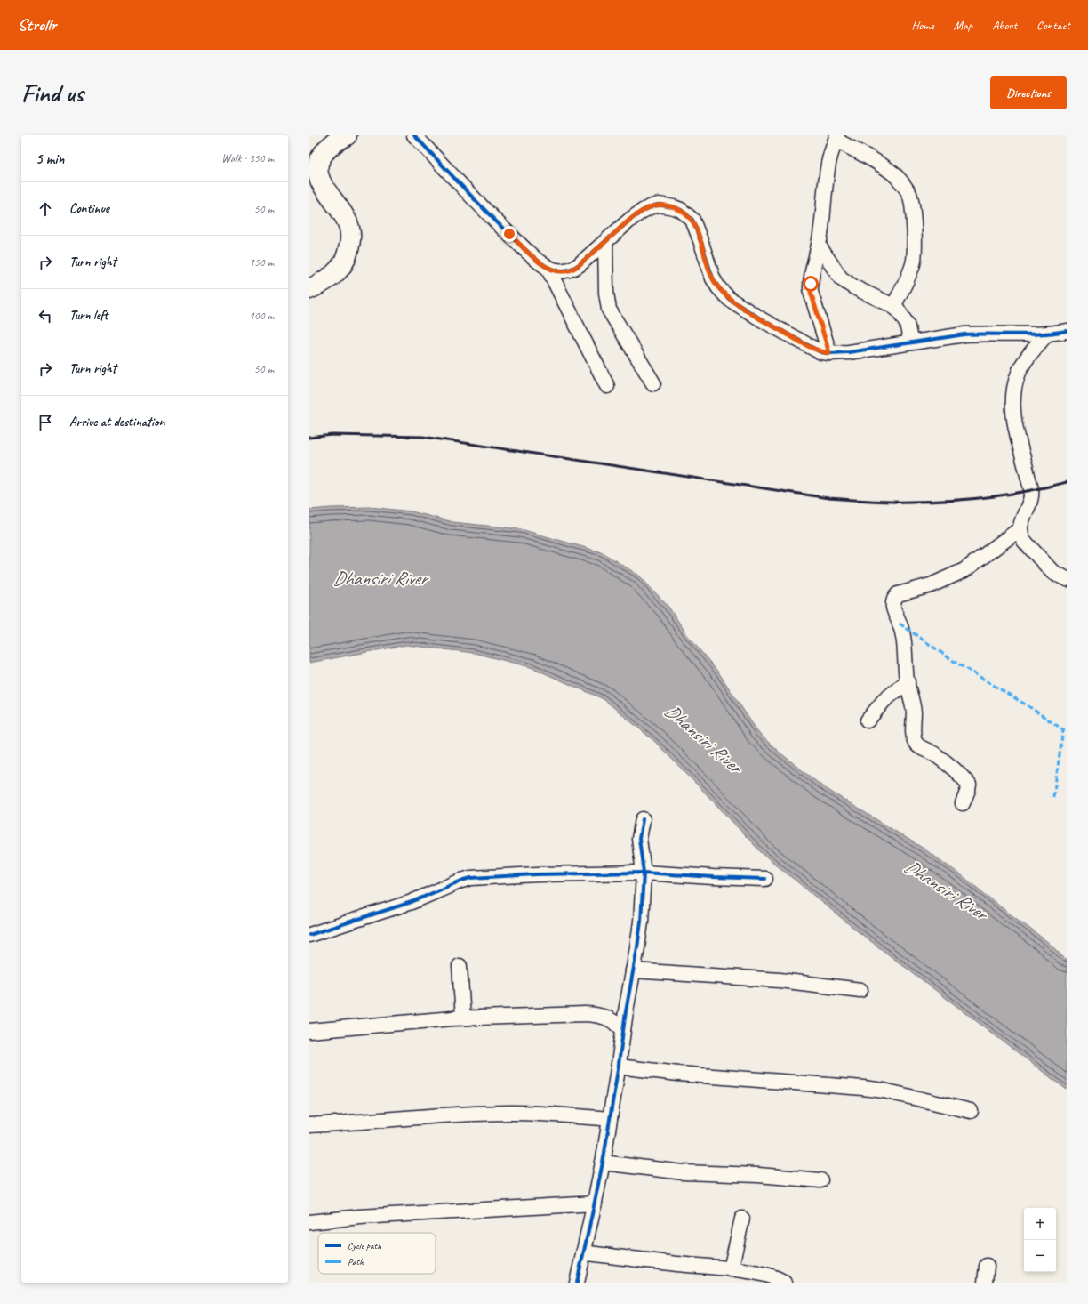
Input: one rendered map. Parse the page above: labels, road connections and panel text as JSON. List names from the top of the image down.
{
  "water": ["Dhansiri River"],
  "legend": ["Cycle path", "Path"],
  "page": {
    "header": "Strollr",
    "nav": [
      "Home",
      "Map",
      "About",
      "Contact"
    ],
    "buttons": "Directions",
    "title": "Find us",
    "heading": ["5 min", "Walk · 350 m"],
    "list": [
      ["Continue", "50 m"],
      ["Turn right", "150 m"],
      ["Turn left", "100 m"],
      ["Turn right", "50 m"],
      "Arrive at destination"
    ],
    "map_buttons": ["+", "−"]
  }
}
